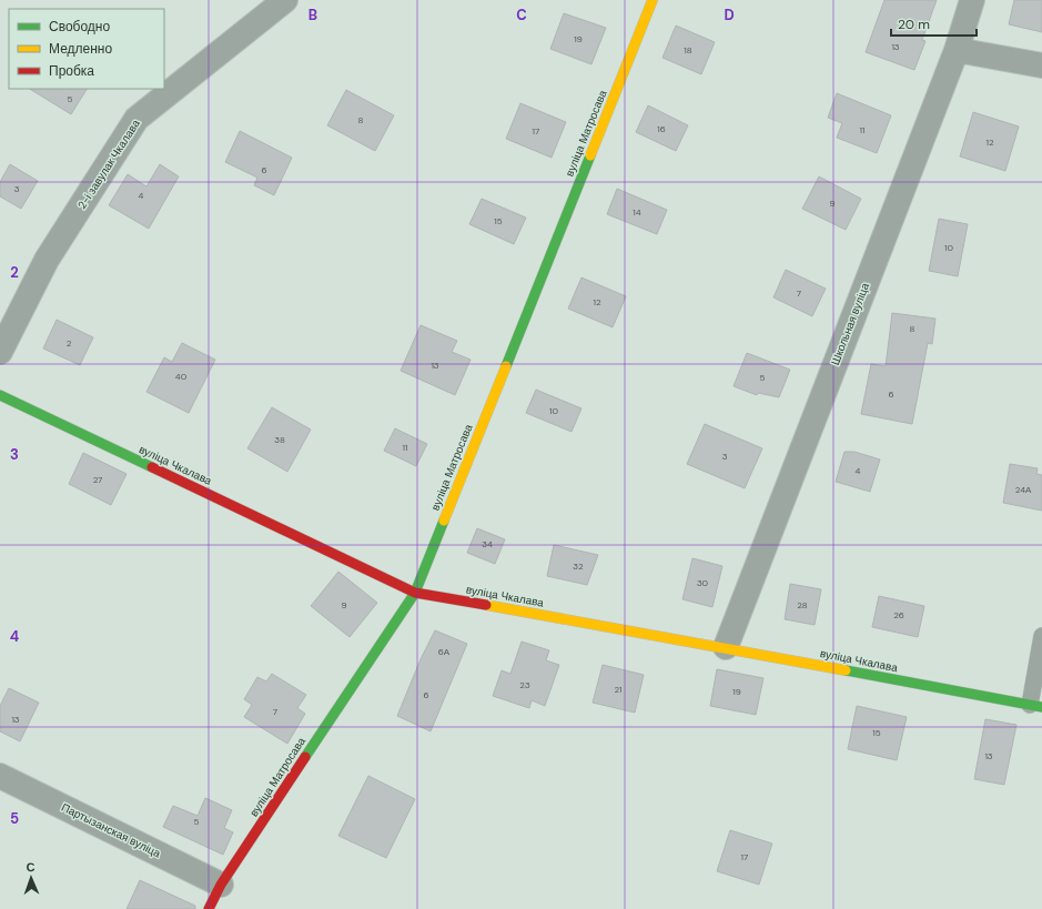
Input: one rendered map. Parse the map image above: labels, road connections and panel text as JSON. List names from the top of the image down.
{
  "streets": {
    "street": [
      "вуліца Матросава",
      "2-і завулак Чкалава",
      "Школьная вуліца",
      "вуліца Чкалава",
      "Партызанская вуліца"
    ]
  },
  "crossings": [
    ["вуліца Матросава", "вуліца Чкалава"],
    ["вуліца Матросава", "Партызанская вуліца"],
    ["Школьная вуліца", "вуліца Чкалава"]
  ],
  "house_numbers": [
    "19",
    "13",
    "18",
    "5",
    "8",
    "16",
    "11",
    "17",
    "12",
    "6",
    "3",
    "4",
    "9",
    "14",
    "15",
    "10",
    "7",
    "12",
    "8",
    "2",
    "13",
    "40",
    "5",
    "6",
    "10",
    "38",
    "11",
    "3",
    "4",
    "27",
    "24А",
    "34",
    "32",
    "30",
    "9",
    "28",
    "26",
    "6А",
    "23",
    "21",
    "19",
    "6",
    "7",
    "13",
    "15",
    "13",
    "5",
    "17"
  ],
  "legend": ["Свободно", "Медленно", "Пробка"],
  "scale_bar": "20 m",
  "north": "top",
  "grid": {
    "columns": ["B", "C", "D"],
    "rows": [
      "2",
      "3",
      "4",
      "5"
    ]
  }
}
